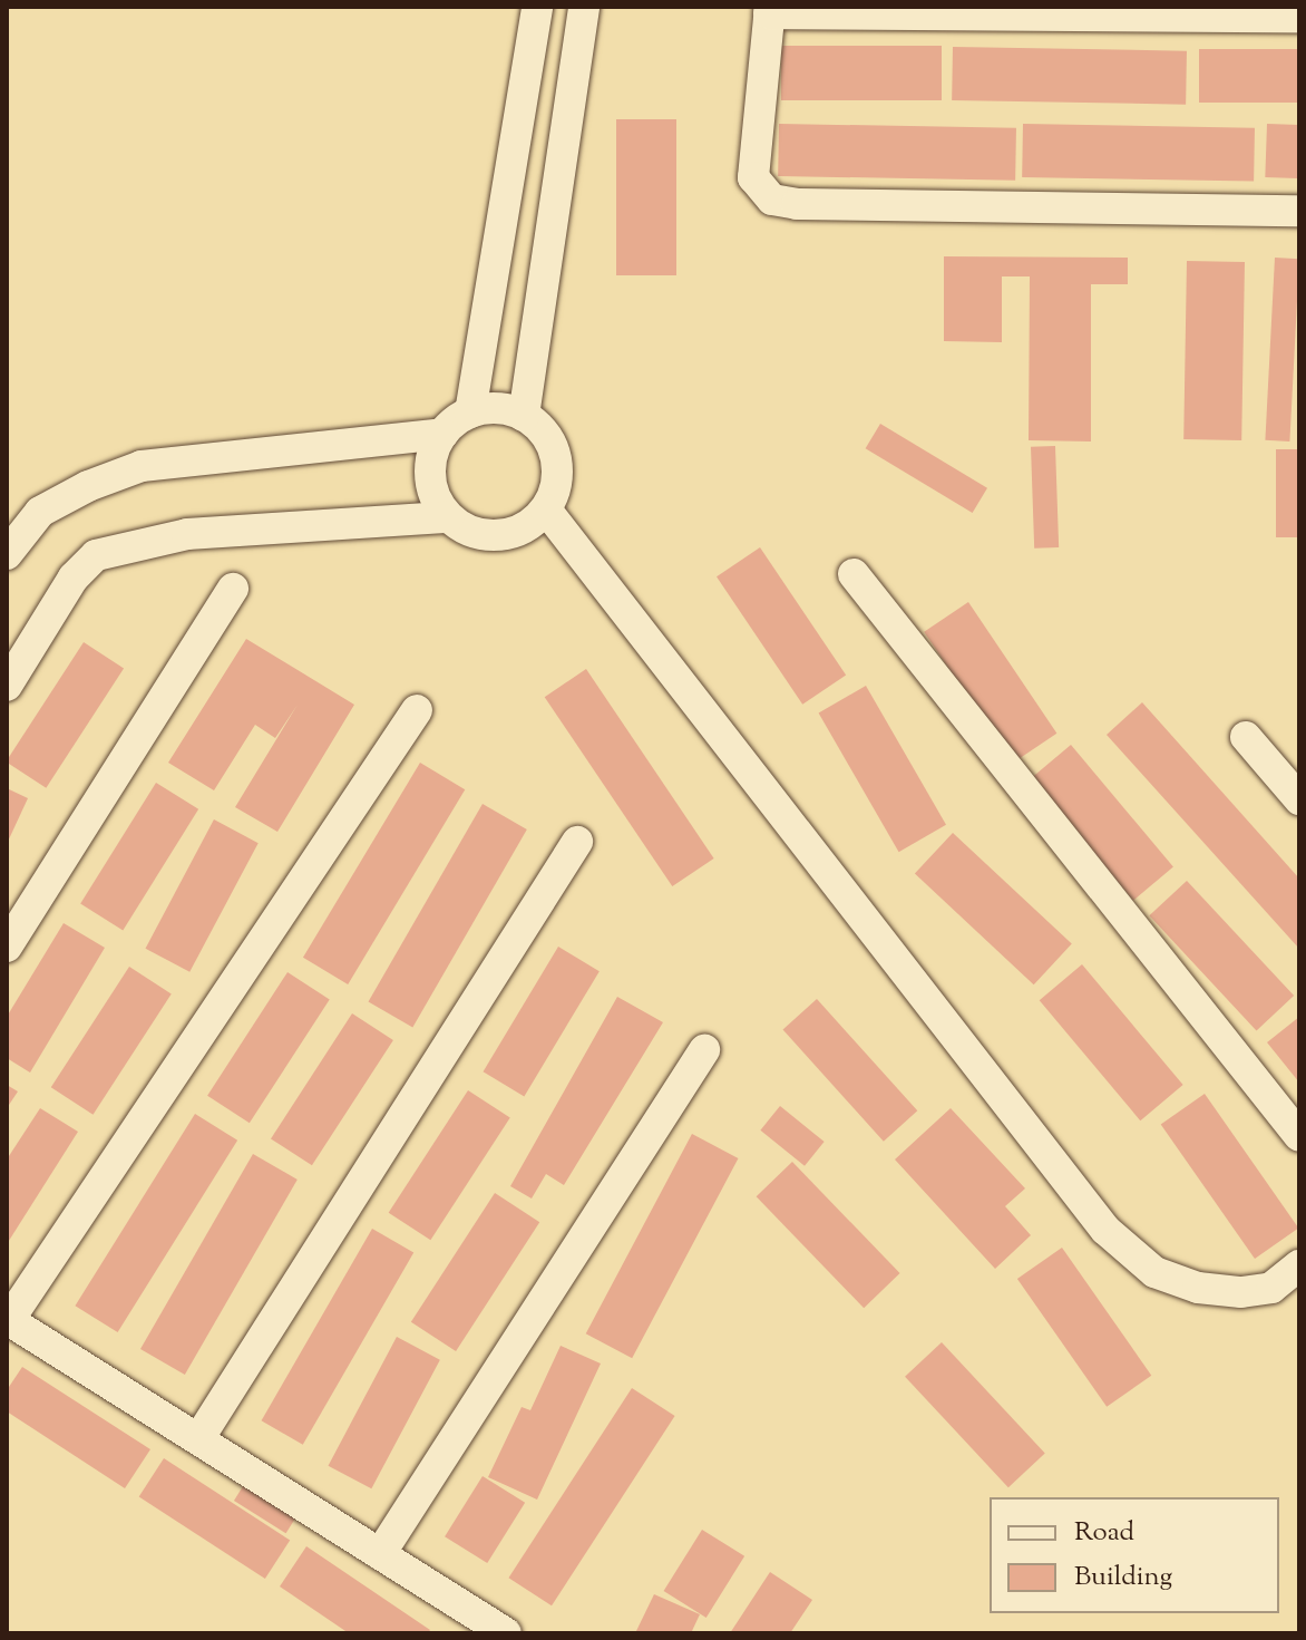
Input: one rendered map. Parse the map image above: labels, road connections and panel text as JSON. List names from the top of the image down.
{
  "legend": ["Road", "Building"]
}
